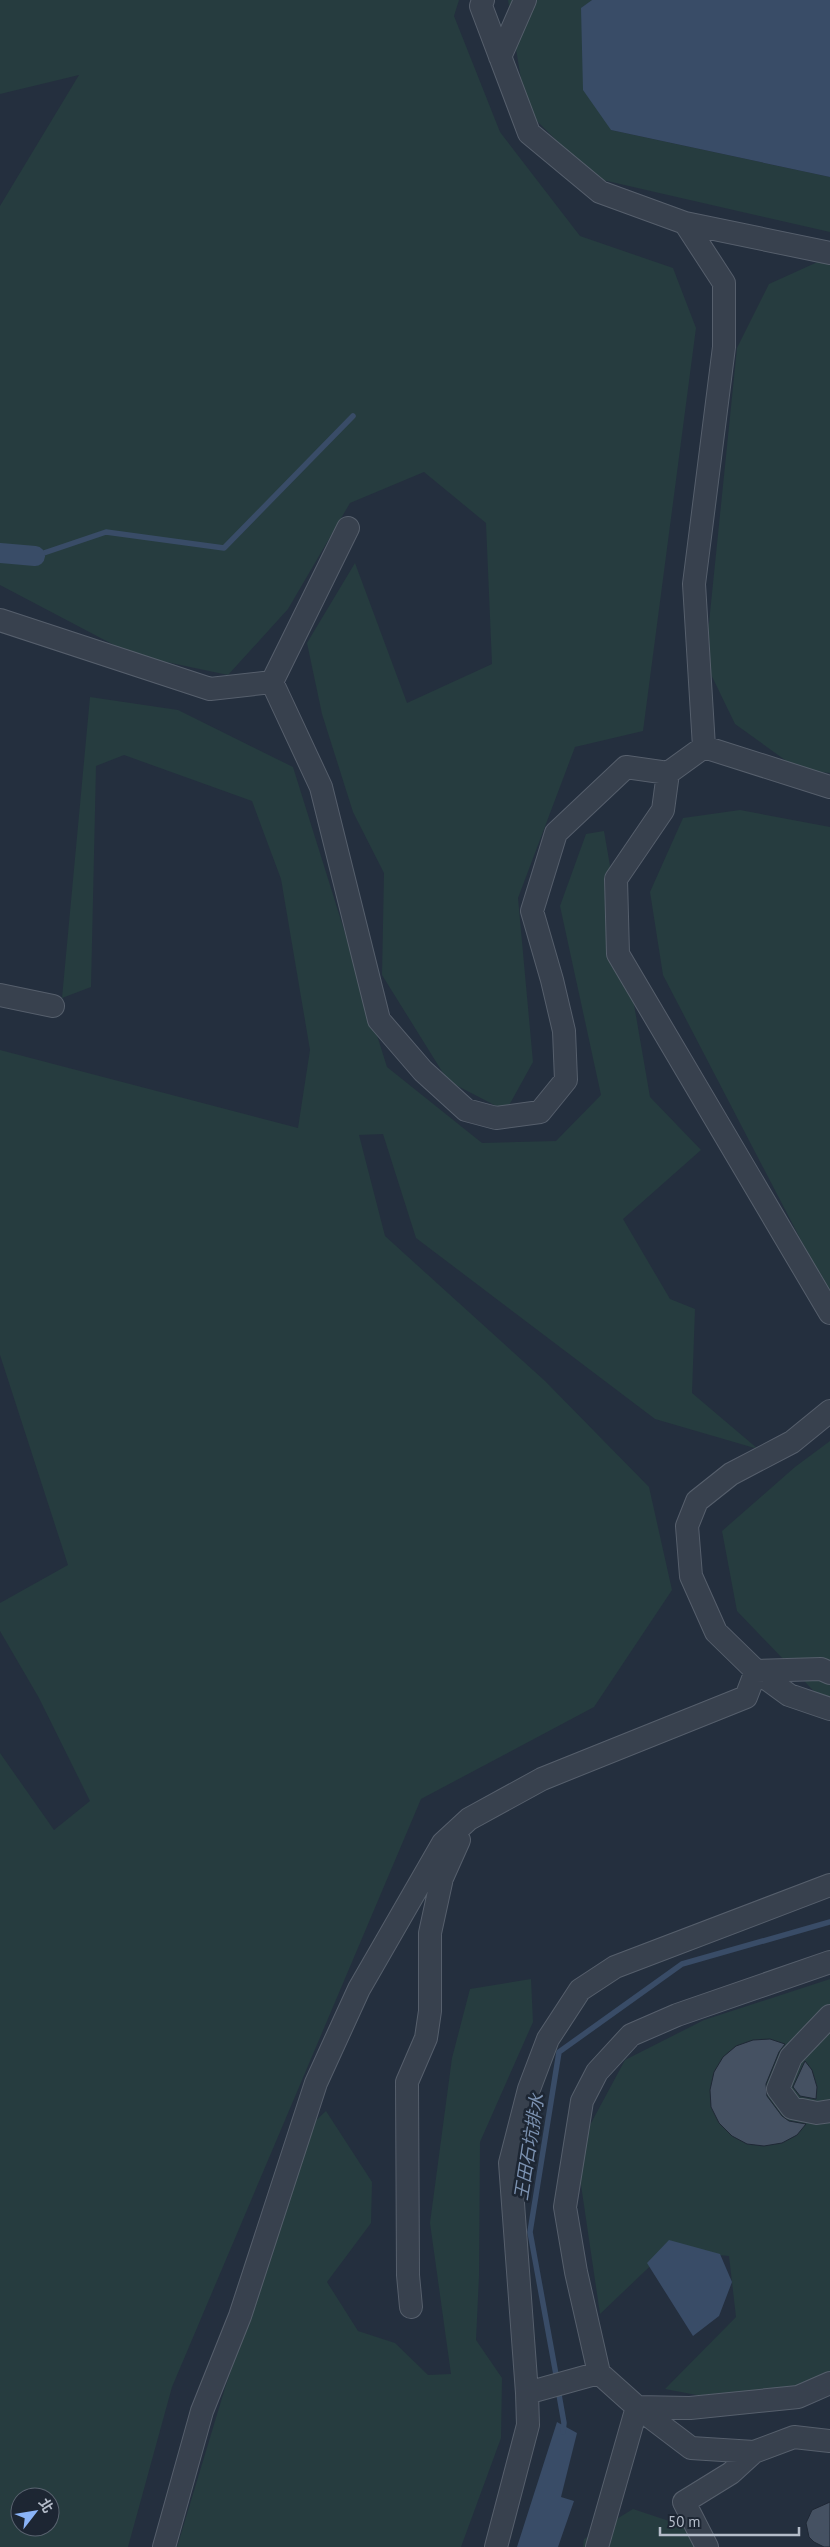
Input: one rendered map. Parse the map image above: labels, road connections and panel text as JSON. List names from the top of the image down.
{
  "water": ["王田石坑排水"],
  "scale_bar": "50 m",
  "north": "top right"
}
